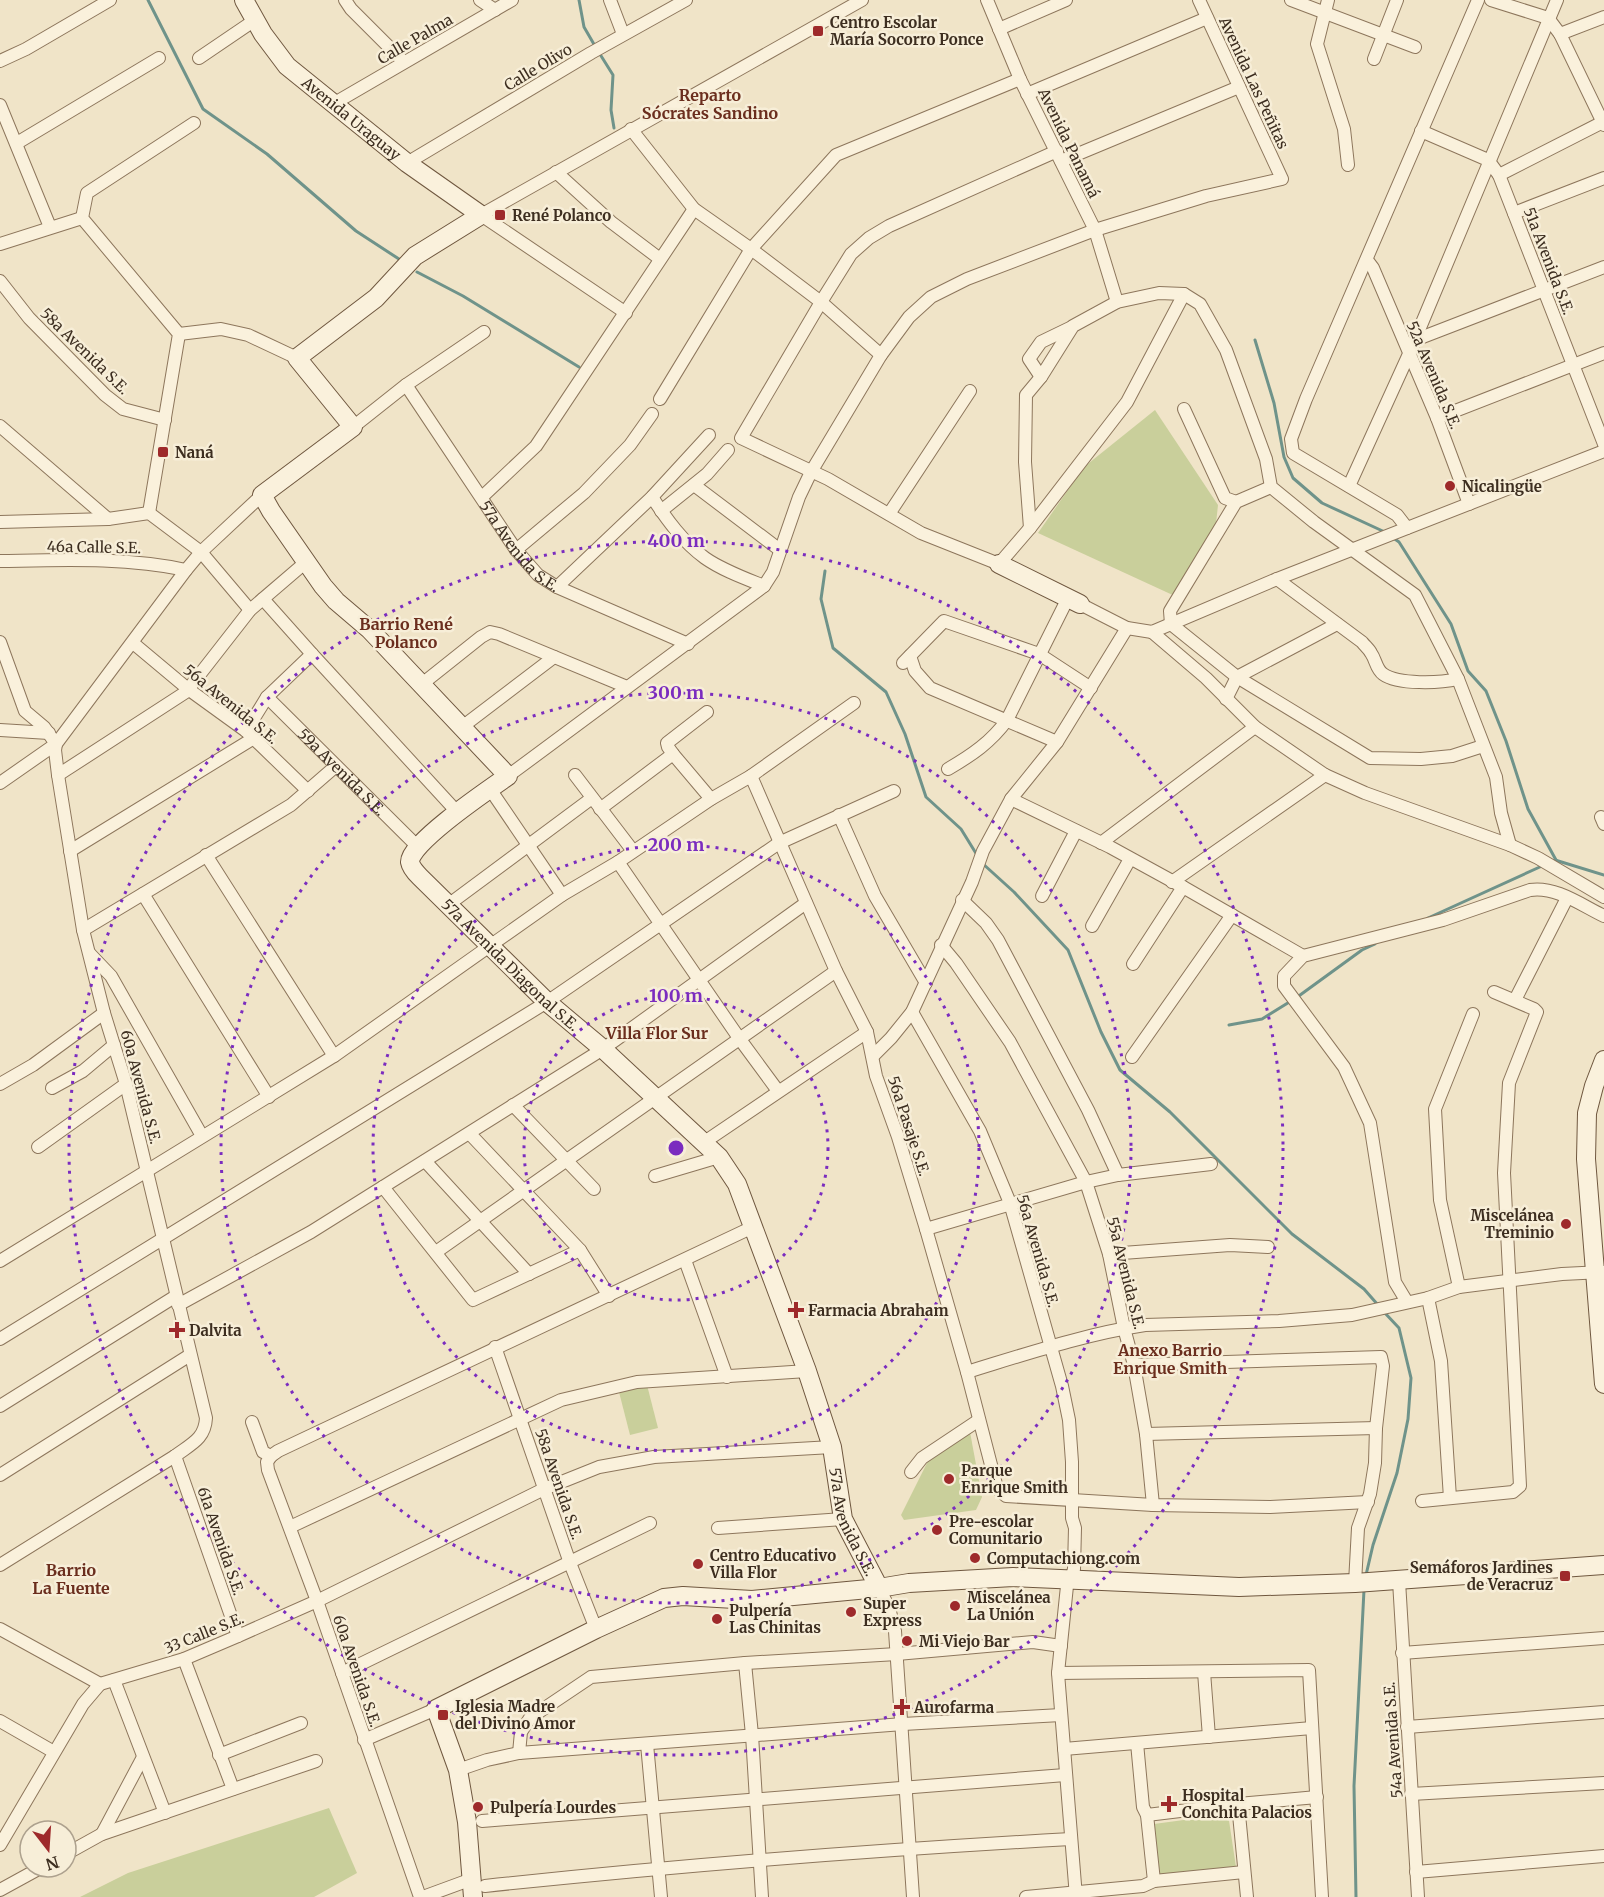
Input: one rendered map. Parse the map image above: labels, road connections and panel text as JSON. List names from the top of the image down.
{
  "streets": {
    "street": [
      "Calle Palma",
      "Calle Olivo",
      "Avenida Las Peñitas",
      "Avenida Uraguay",
      "Avenida Panamá",
      "51a Avenida S.E.",
      "58a Avenida S.E.",
      "52a Avenida S.E.",
      "57a Avenida S.E.",
      "46a Calle S.E.",
      "56a Avenida S.E.",
      "59a Avenida S.E.",
      "57a Avenida Diagonal S.E.",
      "60a Avenida S.E.",
      "56a Pasaje S.E.",
      "55a Avenida S.E.",
      "61a Avenida S.E.",
      "33 Calle S.E.",
      "54a Avenida S.E."
    ]
  },
  "crossings": [
    ["Calle Palma", "Avenida Uraguay"],
    ["Calle Olivo", "Avenida Uraguay"],
    ["Avenida Las Peñitas", "Avenida Panamá"],
    ["58a Avenida S.E.", "33 Calle S.E."],
    ["57a Avenida S.E.", "57a Avenida Diagonal S.E."],
    ["57a Avenida S.E.", "33 Calle S.E."],
    ["56a Avenida S.E.", "56a Pasaje S.E."],
    ["59a Avenida S.E.", "57a Avenida Diagonal S.E."],
    ["60a Avenida S.E.", "61a Avenida S.E."],
    ["60a Avenida S.E.", "33 Calle S.E."],
    ["61a Avenida S.E.", "33 Calle S.E."]
  ],
  "districts": [
    "Reparto Sócrates Sandino",
    "Barrio René Polanco",
    "Villa Flor Sur",
    "Anexo Barrio Enrique Smith",
    "Barrio La Fuente"
  ],
  "places": {
    "transit": [
      "Centro Escolar María Socorro Ponce",
      "René Polanco",
      "Naná",
      "Semáforos Jardines de Veracruz",
      "Iglesia Madre del Divino Amor"
    ],
    "other": [
      "Nicalingüe",
      "Miscelánea Treminio",
      "Parque Enrique Smith",
      "Pre-escolar Comunitario",
      "Computachiong.com",
      "Centro Educativo Villa Flor",
      "Miscelánea La Unión",
      "Super Express",
      "Pulpería Las Chinitas",
      "Mi Viejo Bar",
      "Pulpería Lourdes"
    ],
    "health": [
      "Farmacia Abraham",
      "Dalvita",
      "Aurofarma",
      "Hospital Conchita Palacios"
    ]
  },
  "north": "bottom",
  "rings": [
    "400 m",
    "300 m",
    "200 m",
    "100 m"
  ]
}
